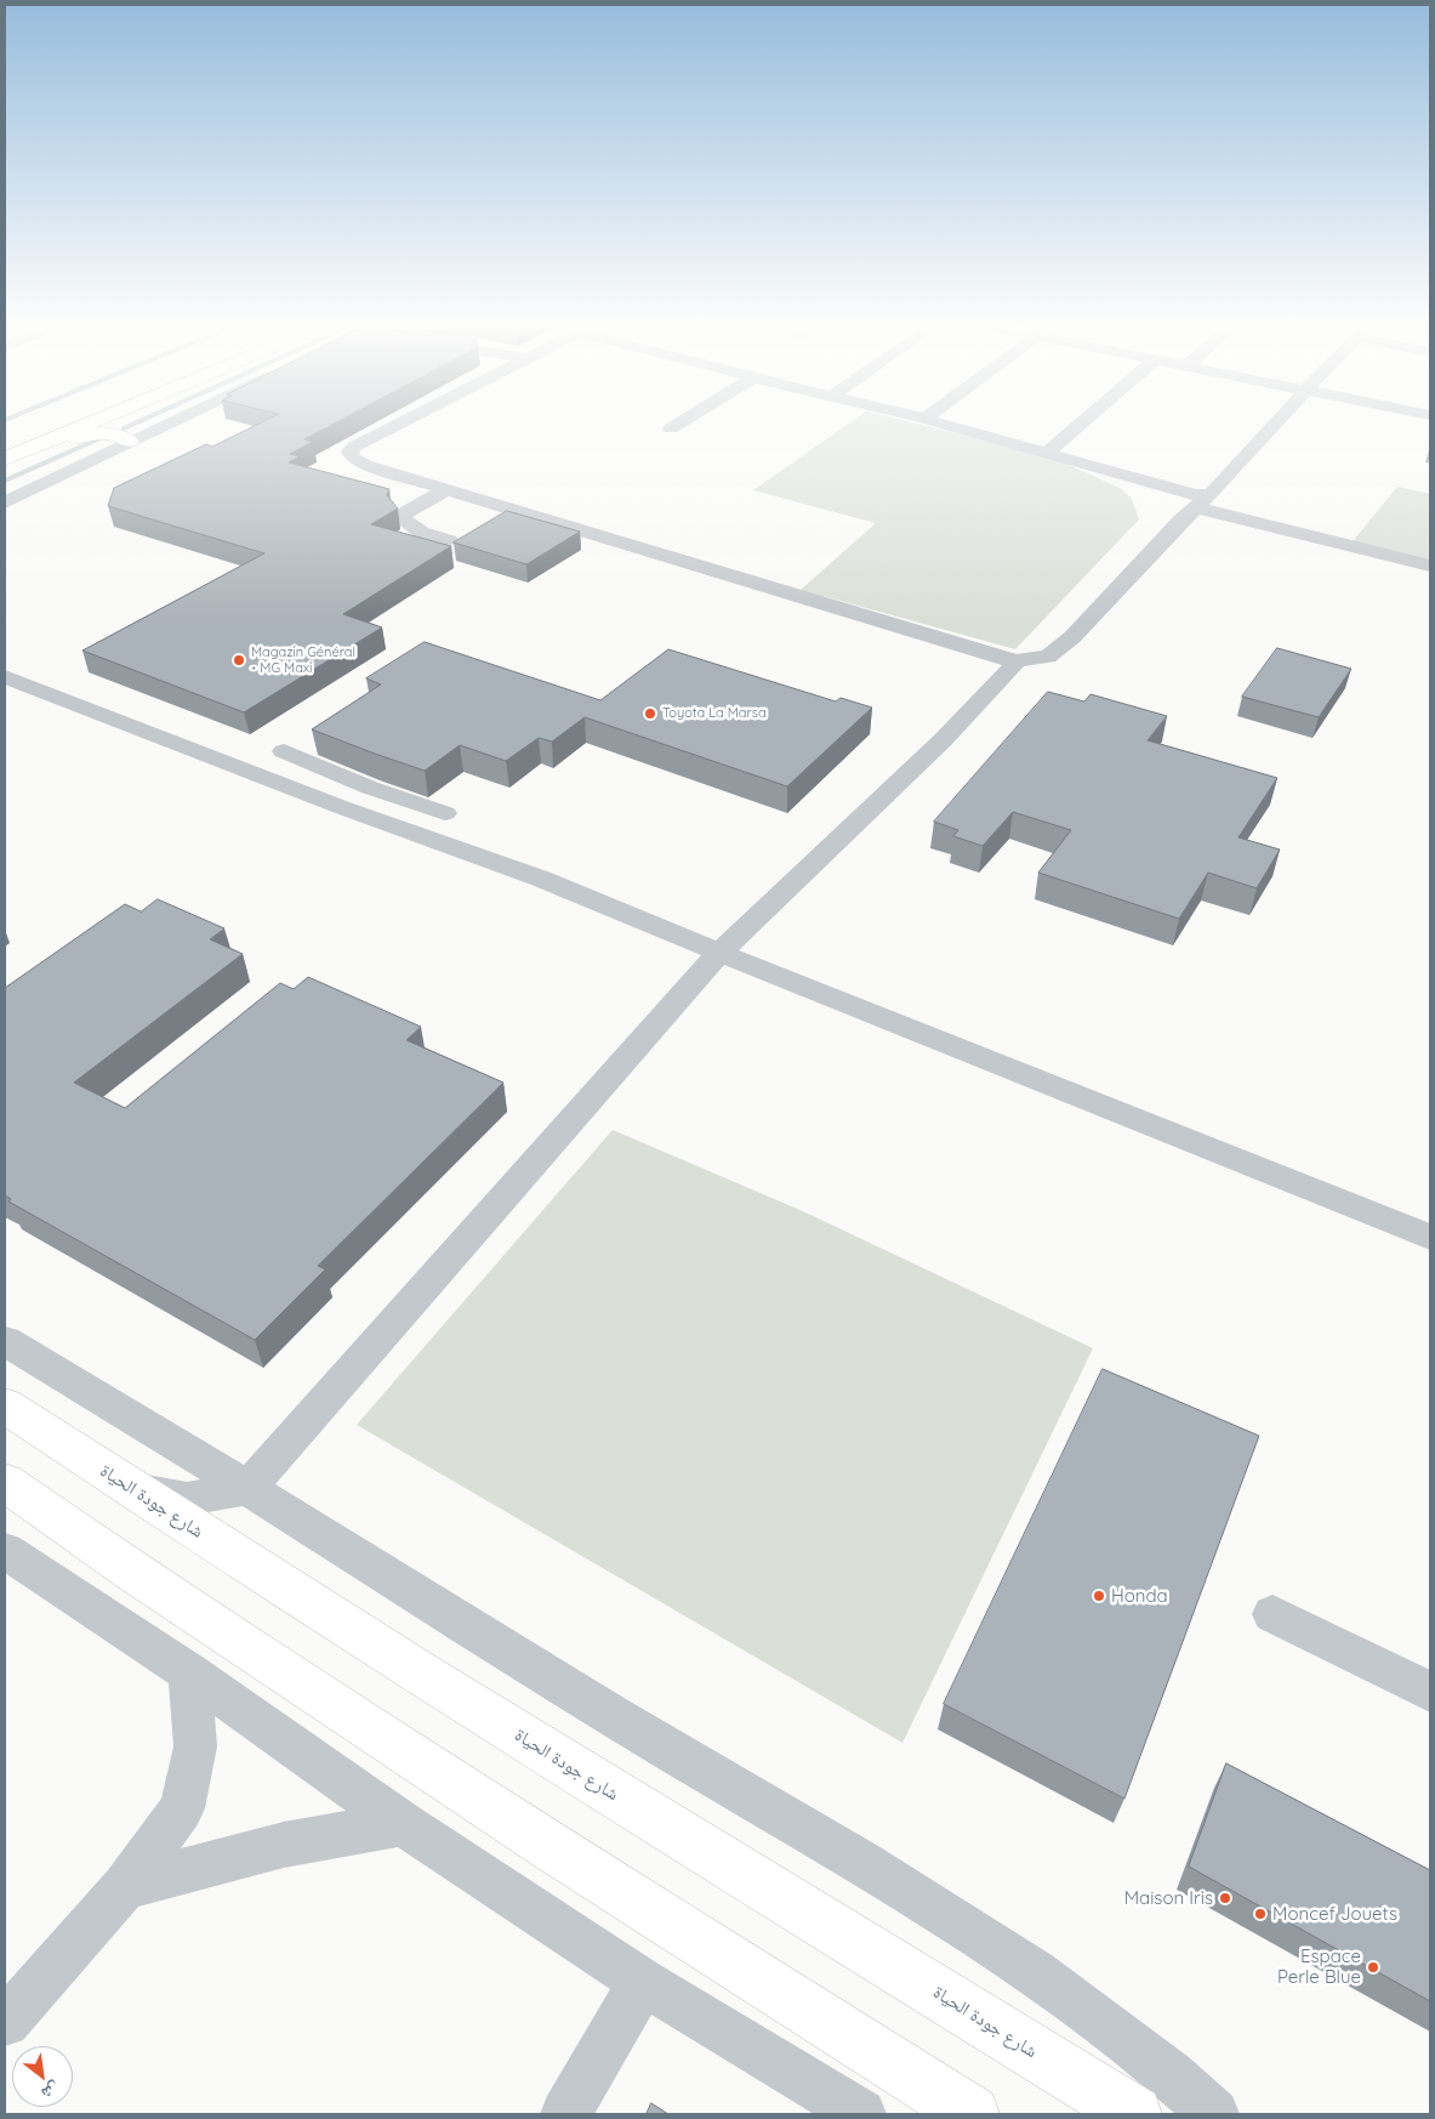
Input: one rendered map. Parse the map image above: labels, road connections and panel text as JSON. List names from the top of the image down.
{
  "streets": {
    "highway": ["شارع جودة الحياة"]
  },
  "places": [
    "Magazin Général - MG Maxi",
    "Toyota La Marsa",
    "Honda",
    "Maison Iris",
    "Moncef Jouets",
    "Espace Perle Blue"
  ],
  "north": "bottom right"
}
